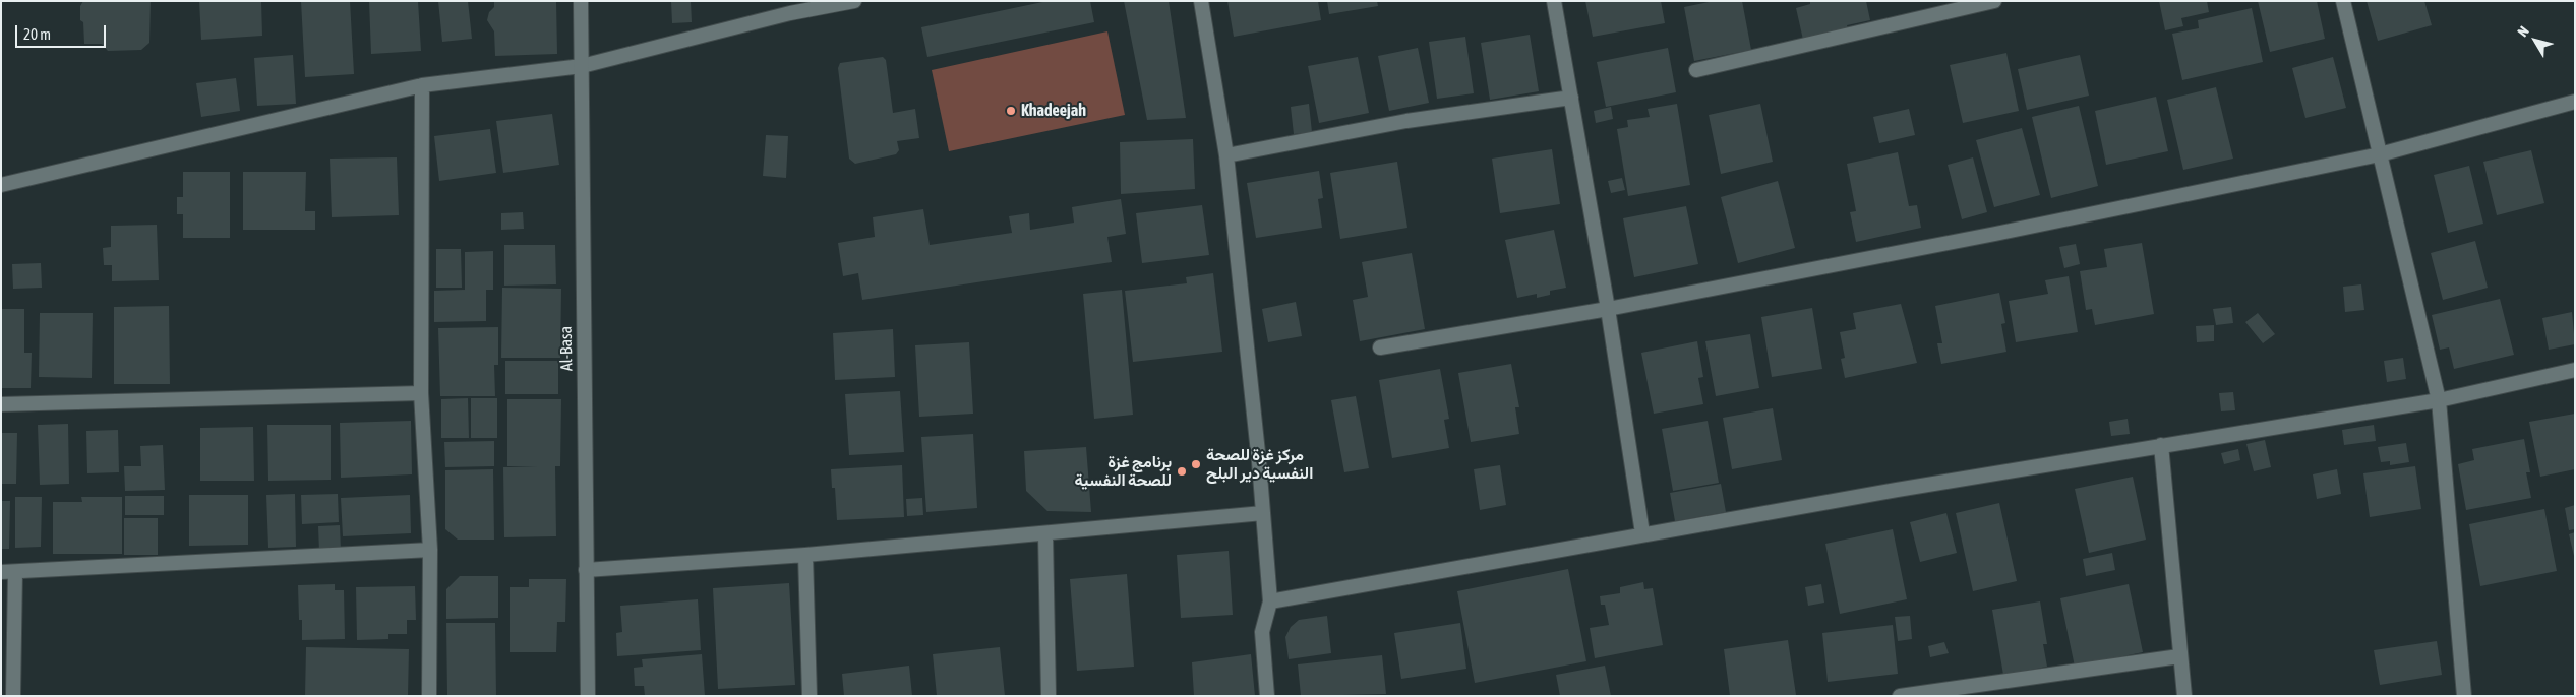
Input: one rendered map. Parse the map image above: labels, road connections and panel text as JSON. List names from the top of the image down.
{
  "streets": {
    "street": ["Al-Basa"]
  },
  "places": ["Khadeejah", "مركز غزة للصحة النفسية دير البلح", "برنامج غزة للصحة النفسية"],
  "scale_bar": "20 m",
  "north": "top left"
}
